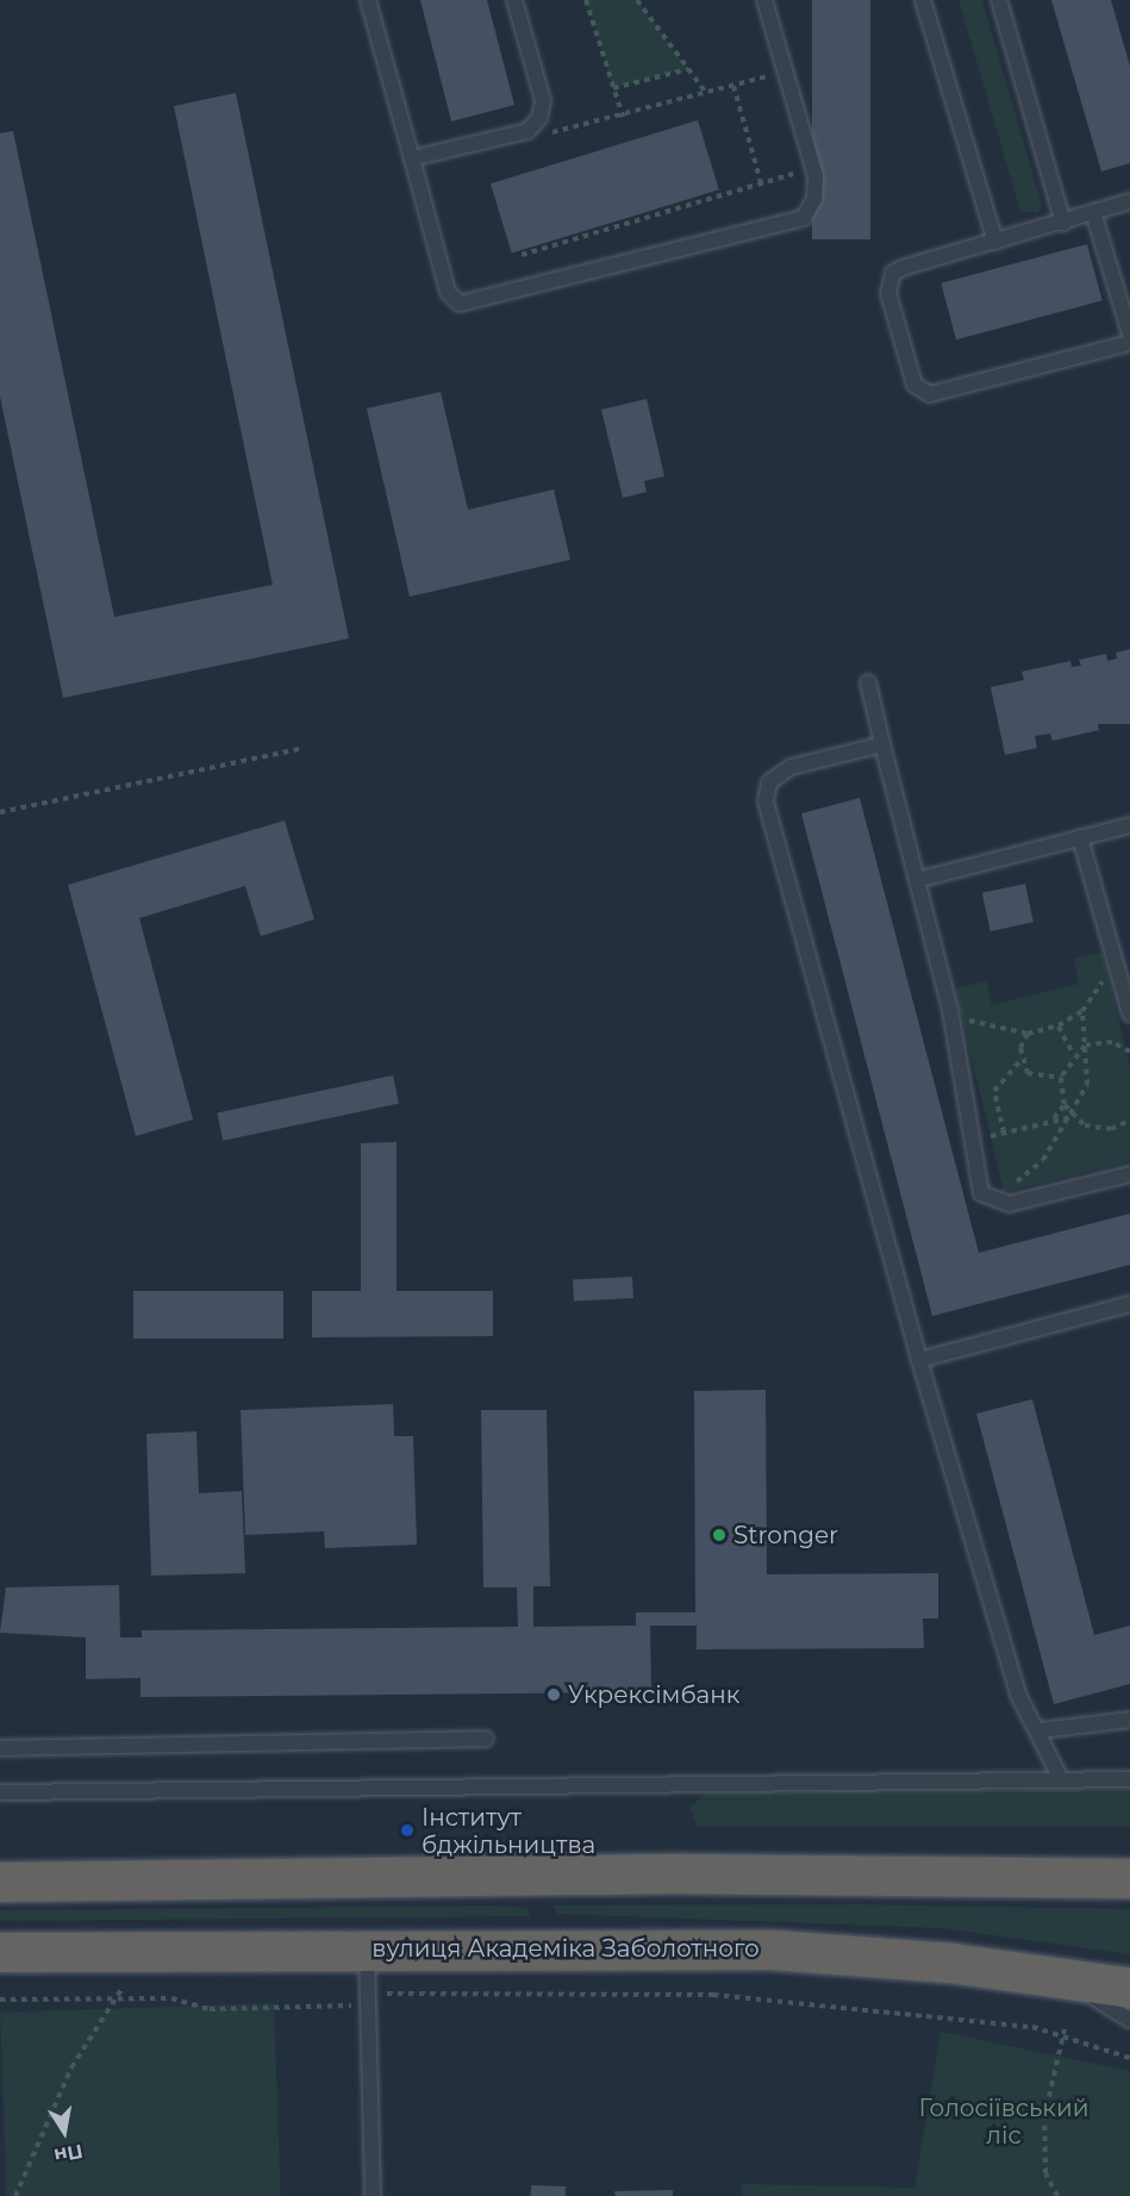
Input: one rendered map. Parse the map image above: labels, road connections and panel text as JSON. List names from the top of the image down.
{
  "streets": {
    "highway": ["вулиця Академіка Заболотного"]
  },
  "parks": ["Голосіївський ліс"],
  "places": ["Stronger", "Укрексімбанк", "Інститут бджільництва"],
  "north": "bottom"
}
